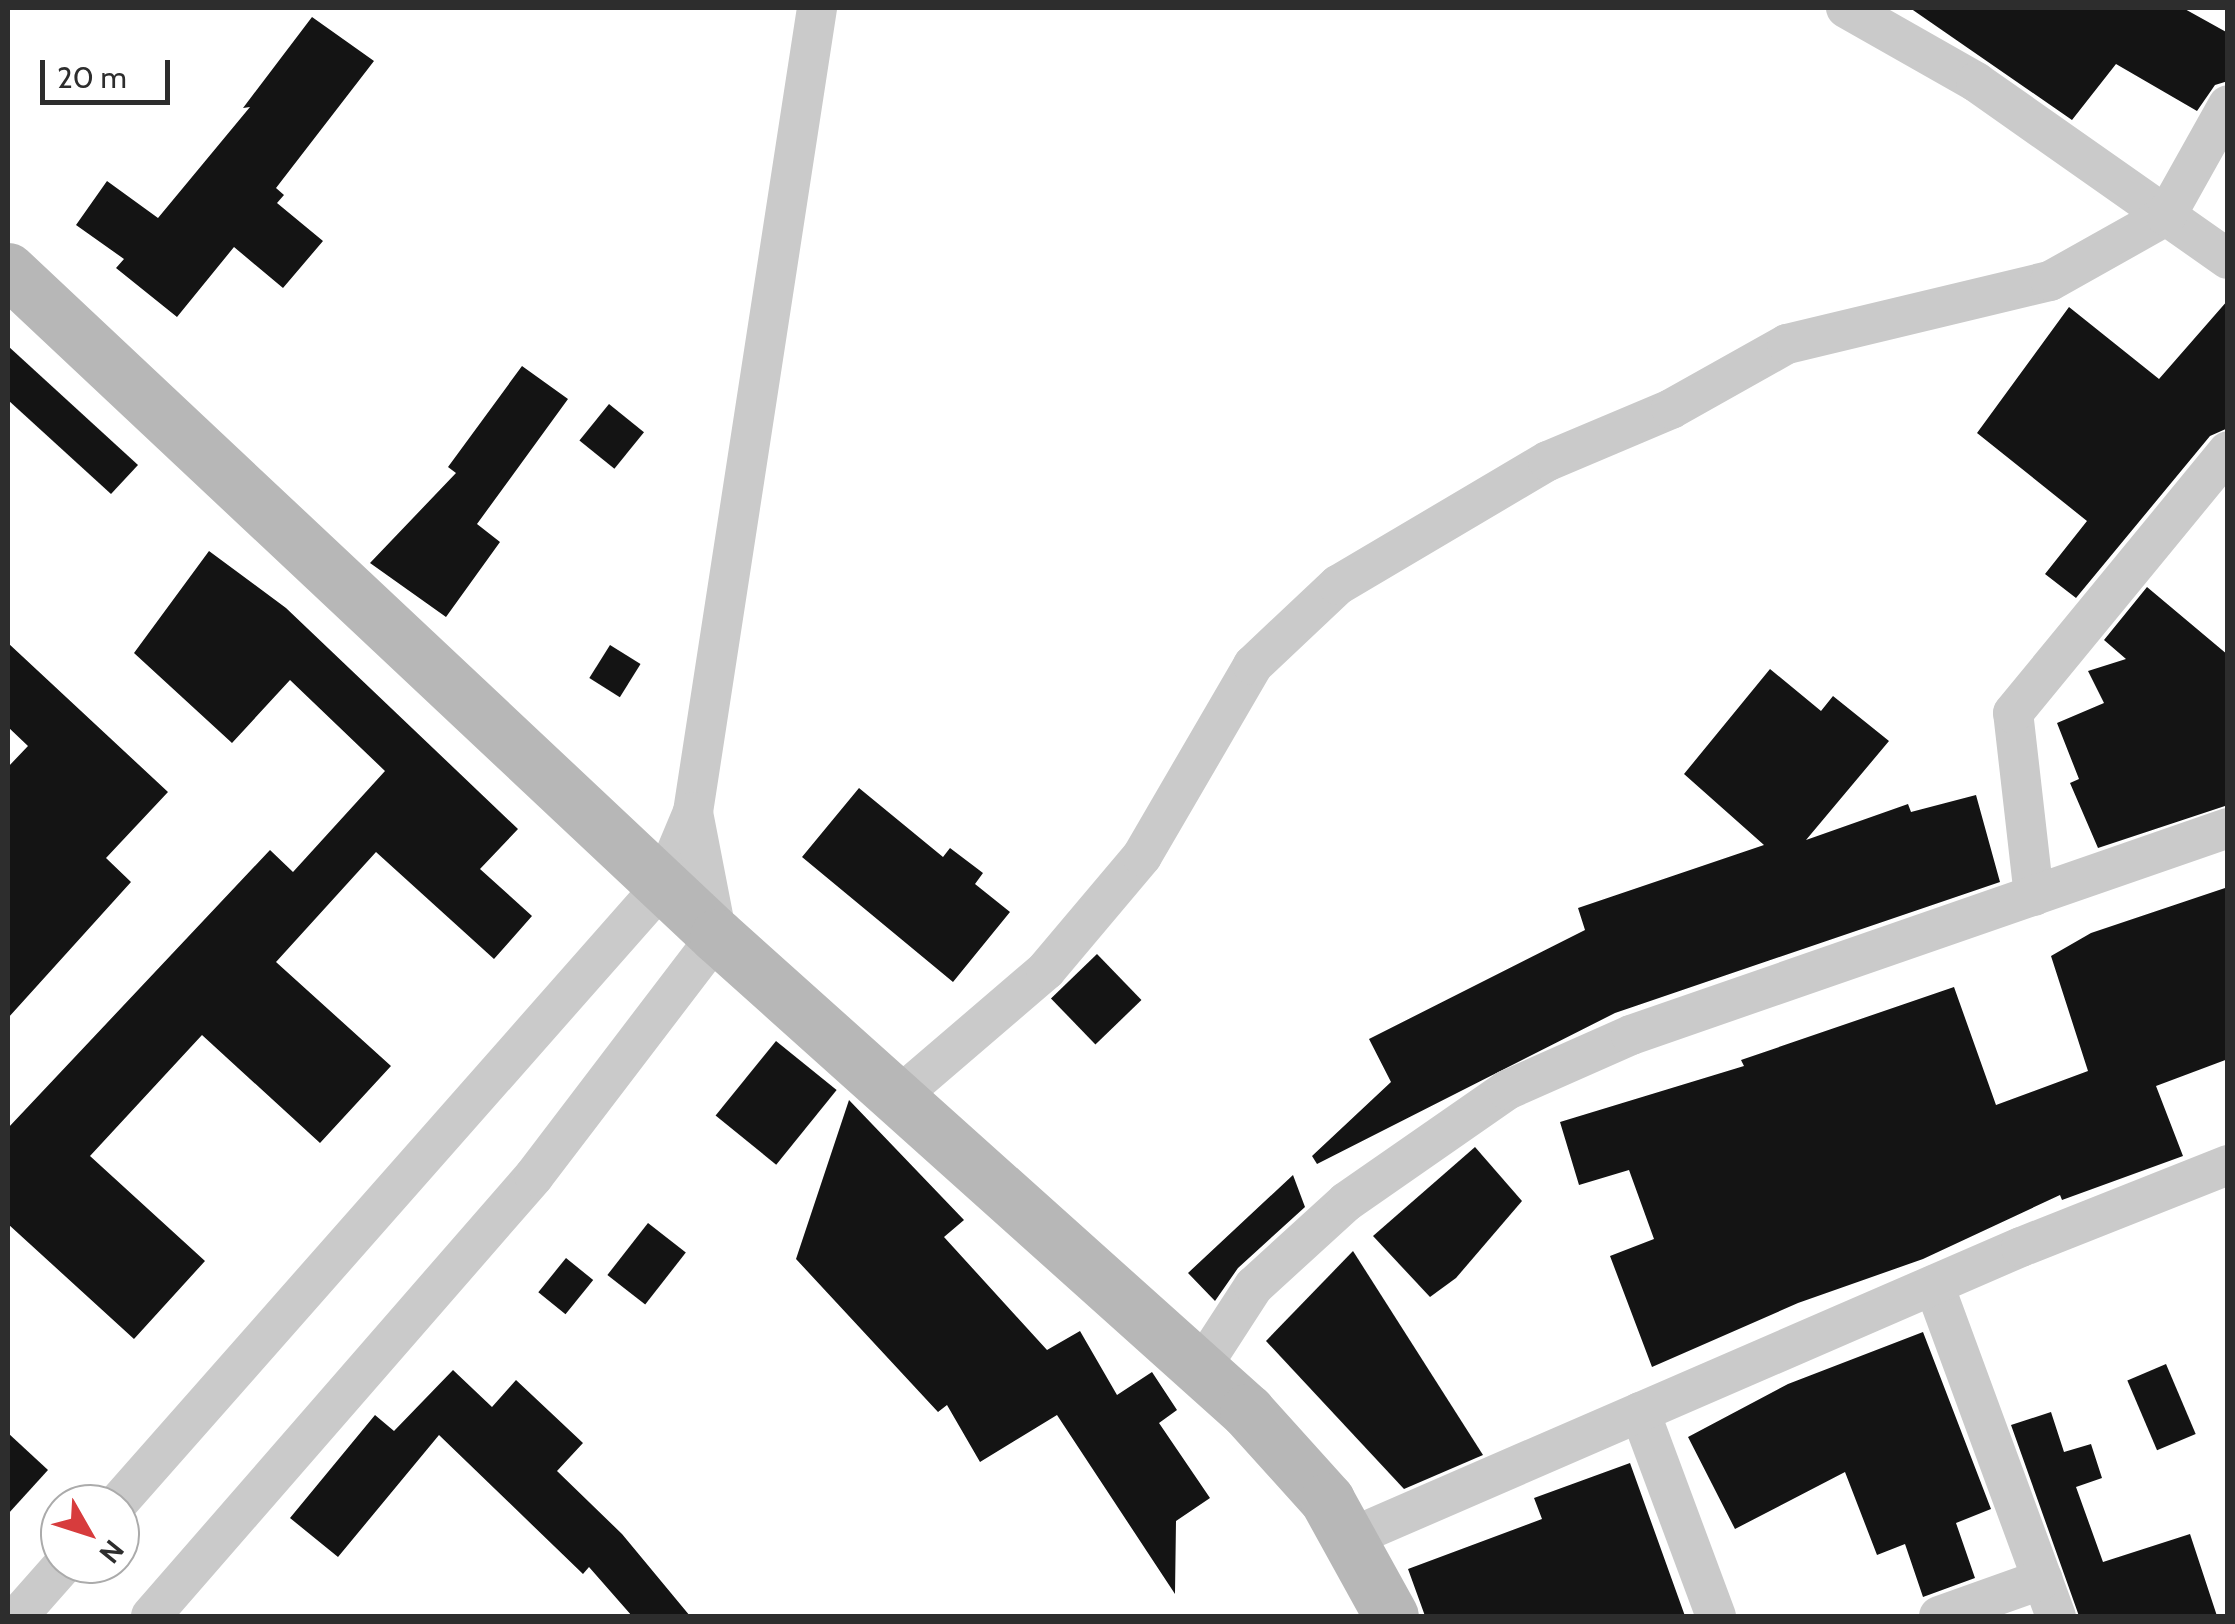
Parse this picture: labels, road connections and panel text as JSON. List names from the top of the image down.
{
  "scale_bar": "20 m",
  "north": "bottom right"
}
